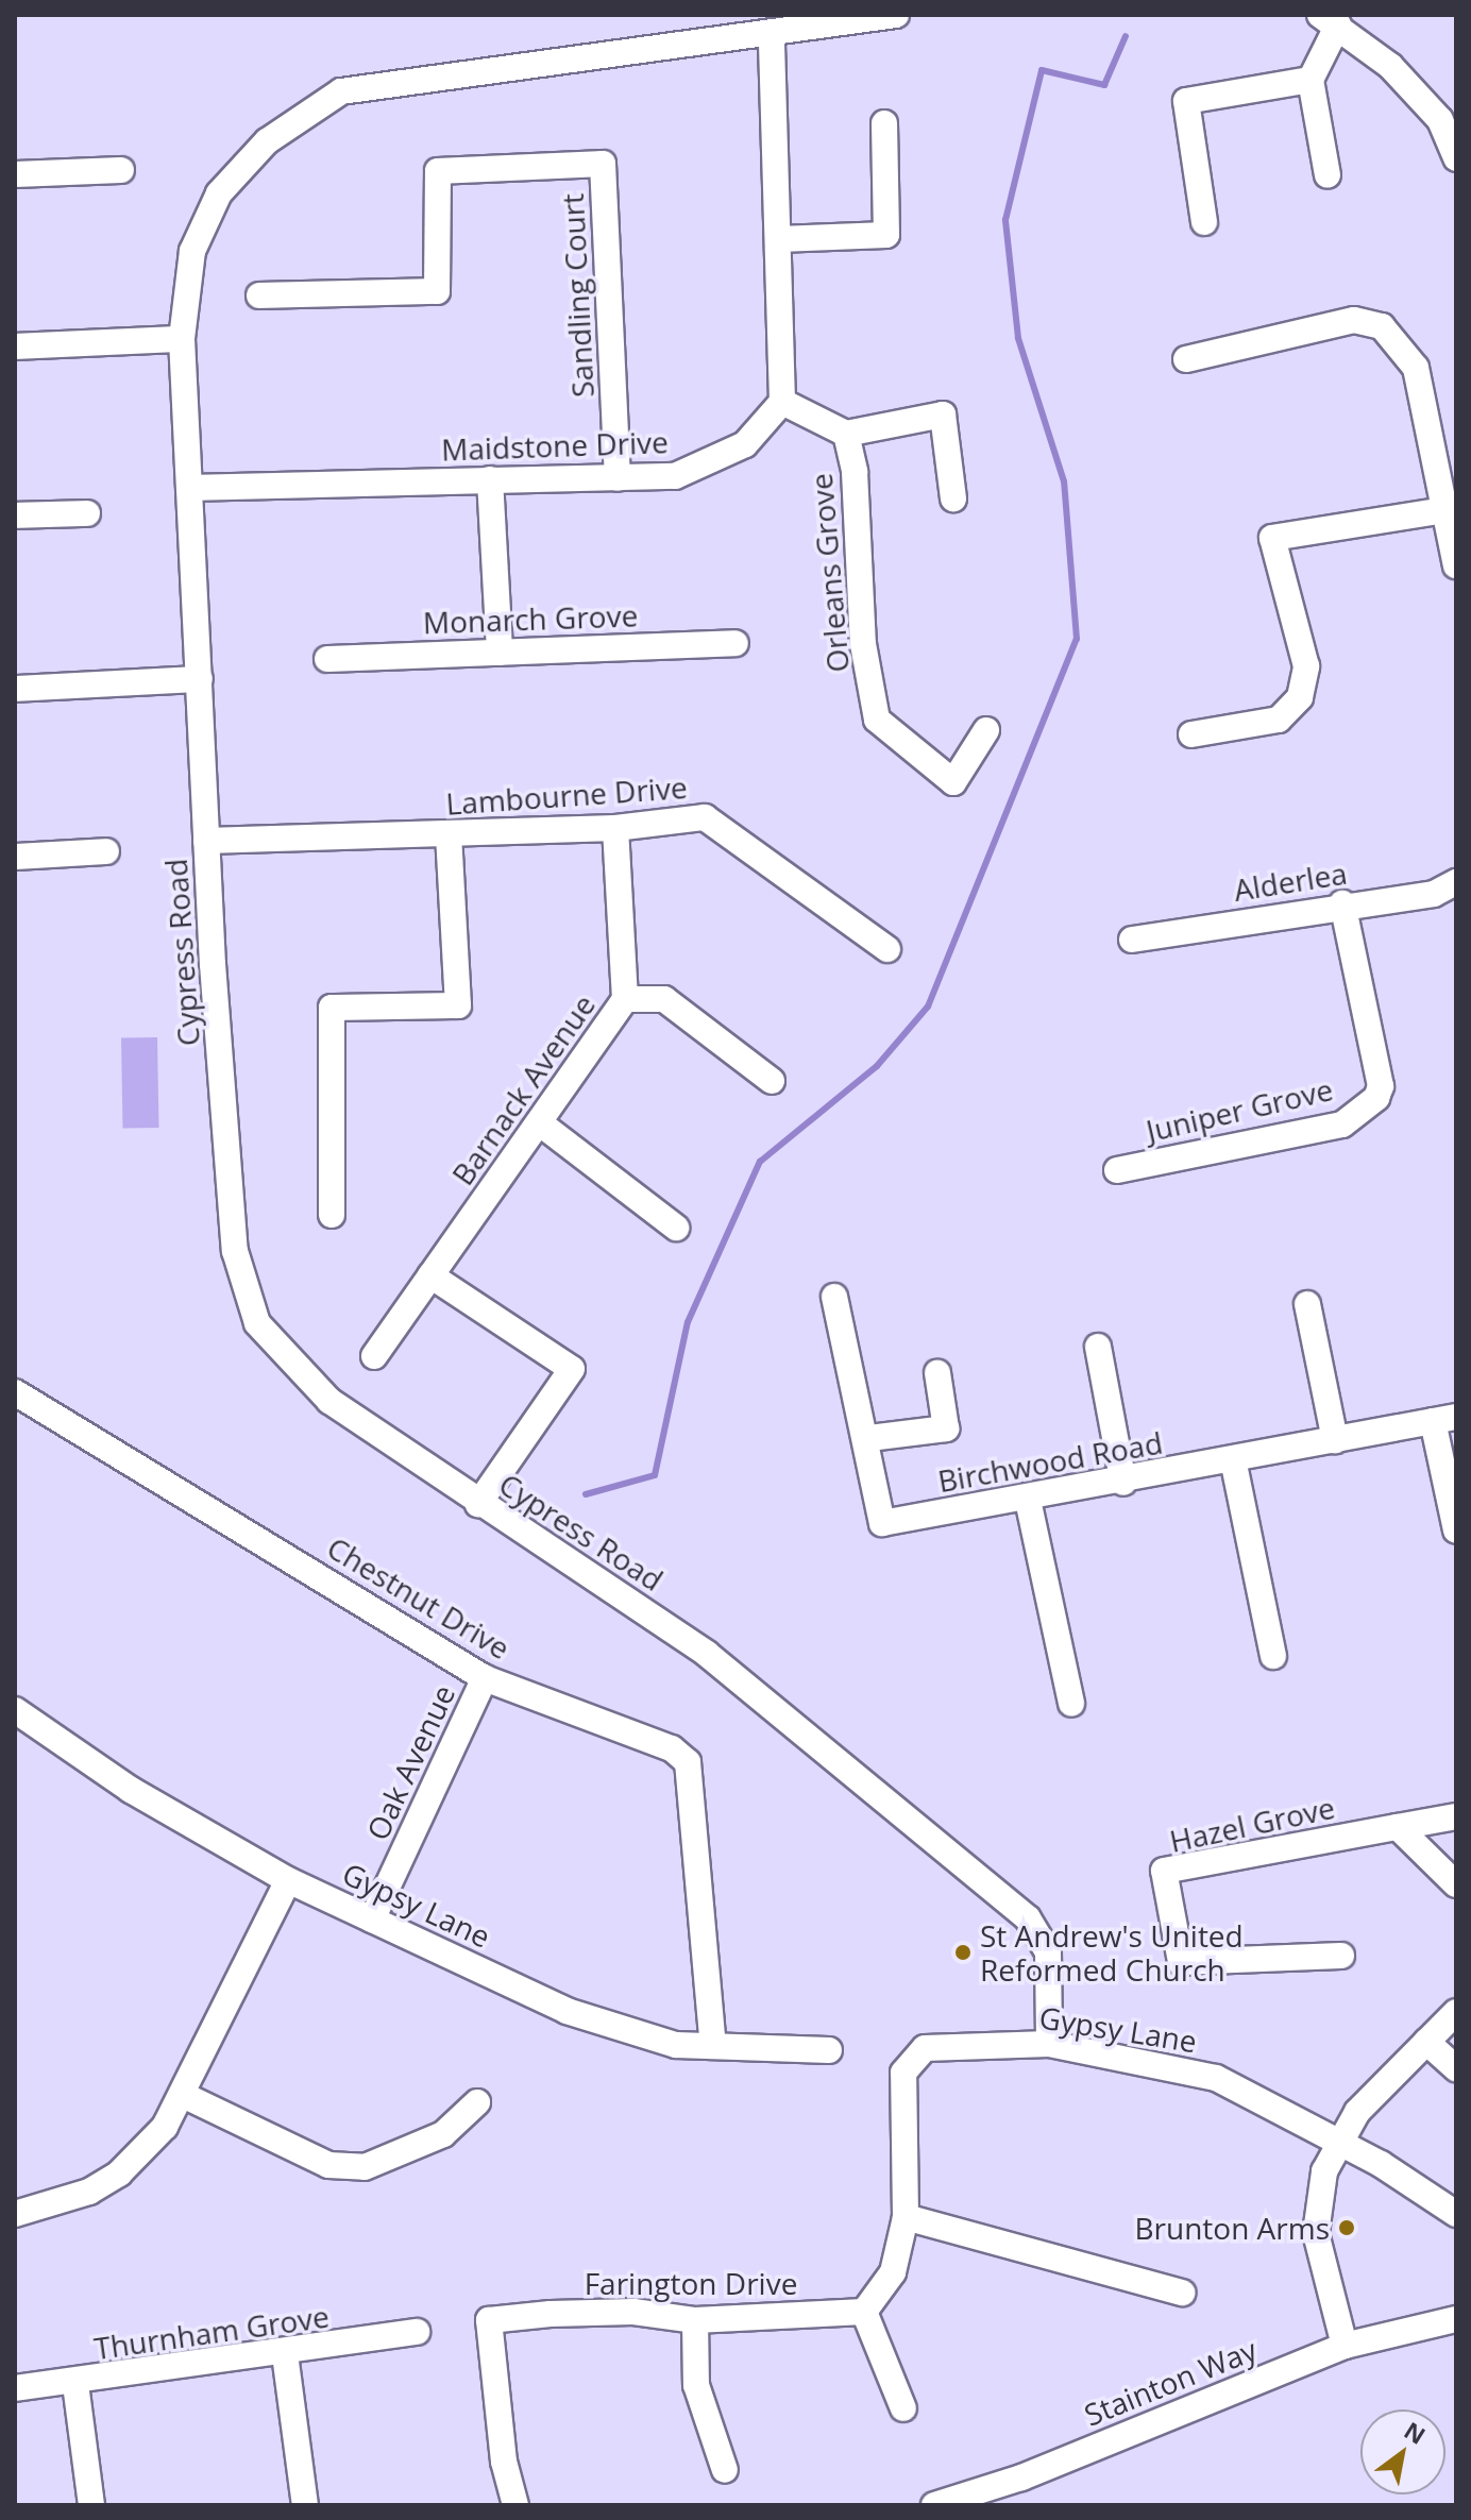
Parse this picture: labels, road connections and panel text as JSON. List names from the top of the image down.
{
  "streets": {
    "street": [
      "Sandling Court",
      "Maidstone Drive",
      "Orleans Grove",
      "Monarch Grove",
      "Lambourne Drive",
      "Alderlea",
      "Cypress Road",
      "Barnack Avenue",
      "Juniper Grove",
      "Birchwood Road",
      "Chestnut Drive",
      "Oak Avenue",
      "Hazel Grove",
      "Gypsy Lane",
      "Farington Drive",
      "Thurnham Grove",
      "Stainton Way"
    ]
  },
  "crossings": [
    ["Sandling Court", "Maidstone Drive"],
    ["Maidstone Drive", "Orleans Grove"],
    ["Maidstone Drive", "Cypress Road"],
    ["Lambourne Drive", "Cypress Road"],
    ["Lambourne Drive", "Barnack Avenue"],
    ["Alderlea", "Juniper Grove"],
    ["Cypress Road", "Gypsy Lane"],
    ["Chestnut Drive", "Oak Avenue"],
    ["Chestnut Drive", "Gypsy Lane"],
    ["Oak Avenue", "Gypsy Lane"]
  ],
  "places": ["St Andrew's United Reformed Church", "Brunton Arms"],
  "north": "top right"
}
